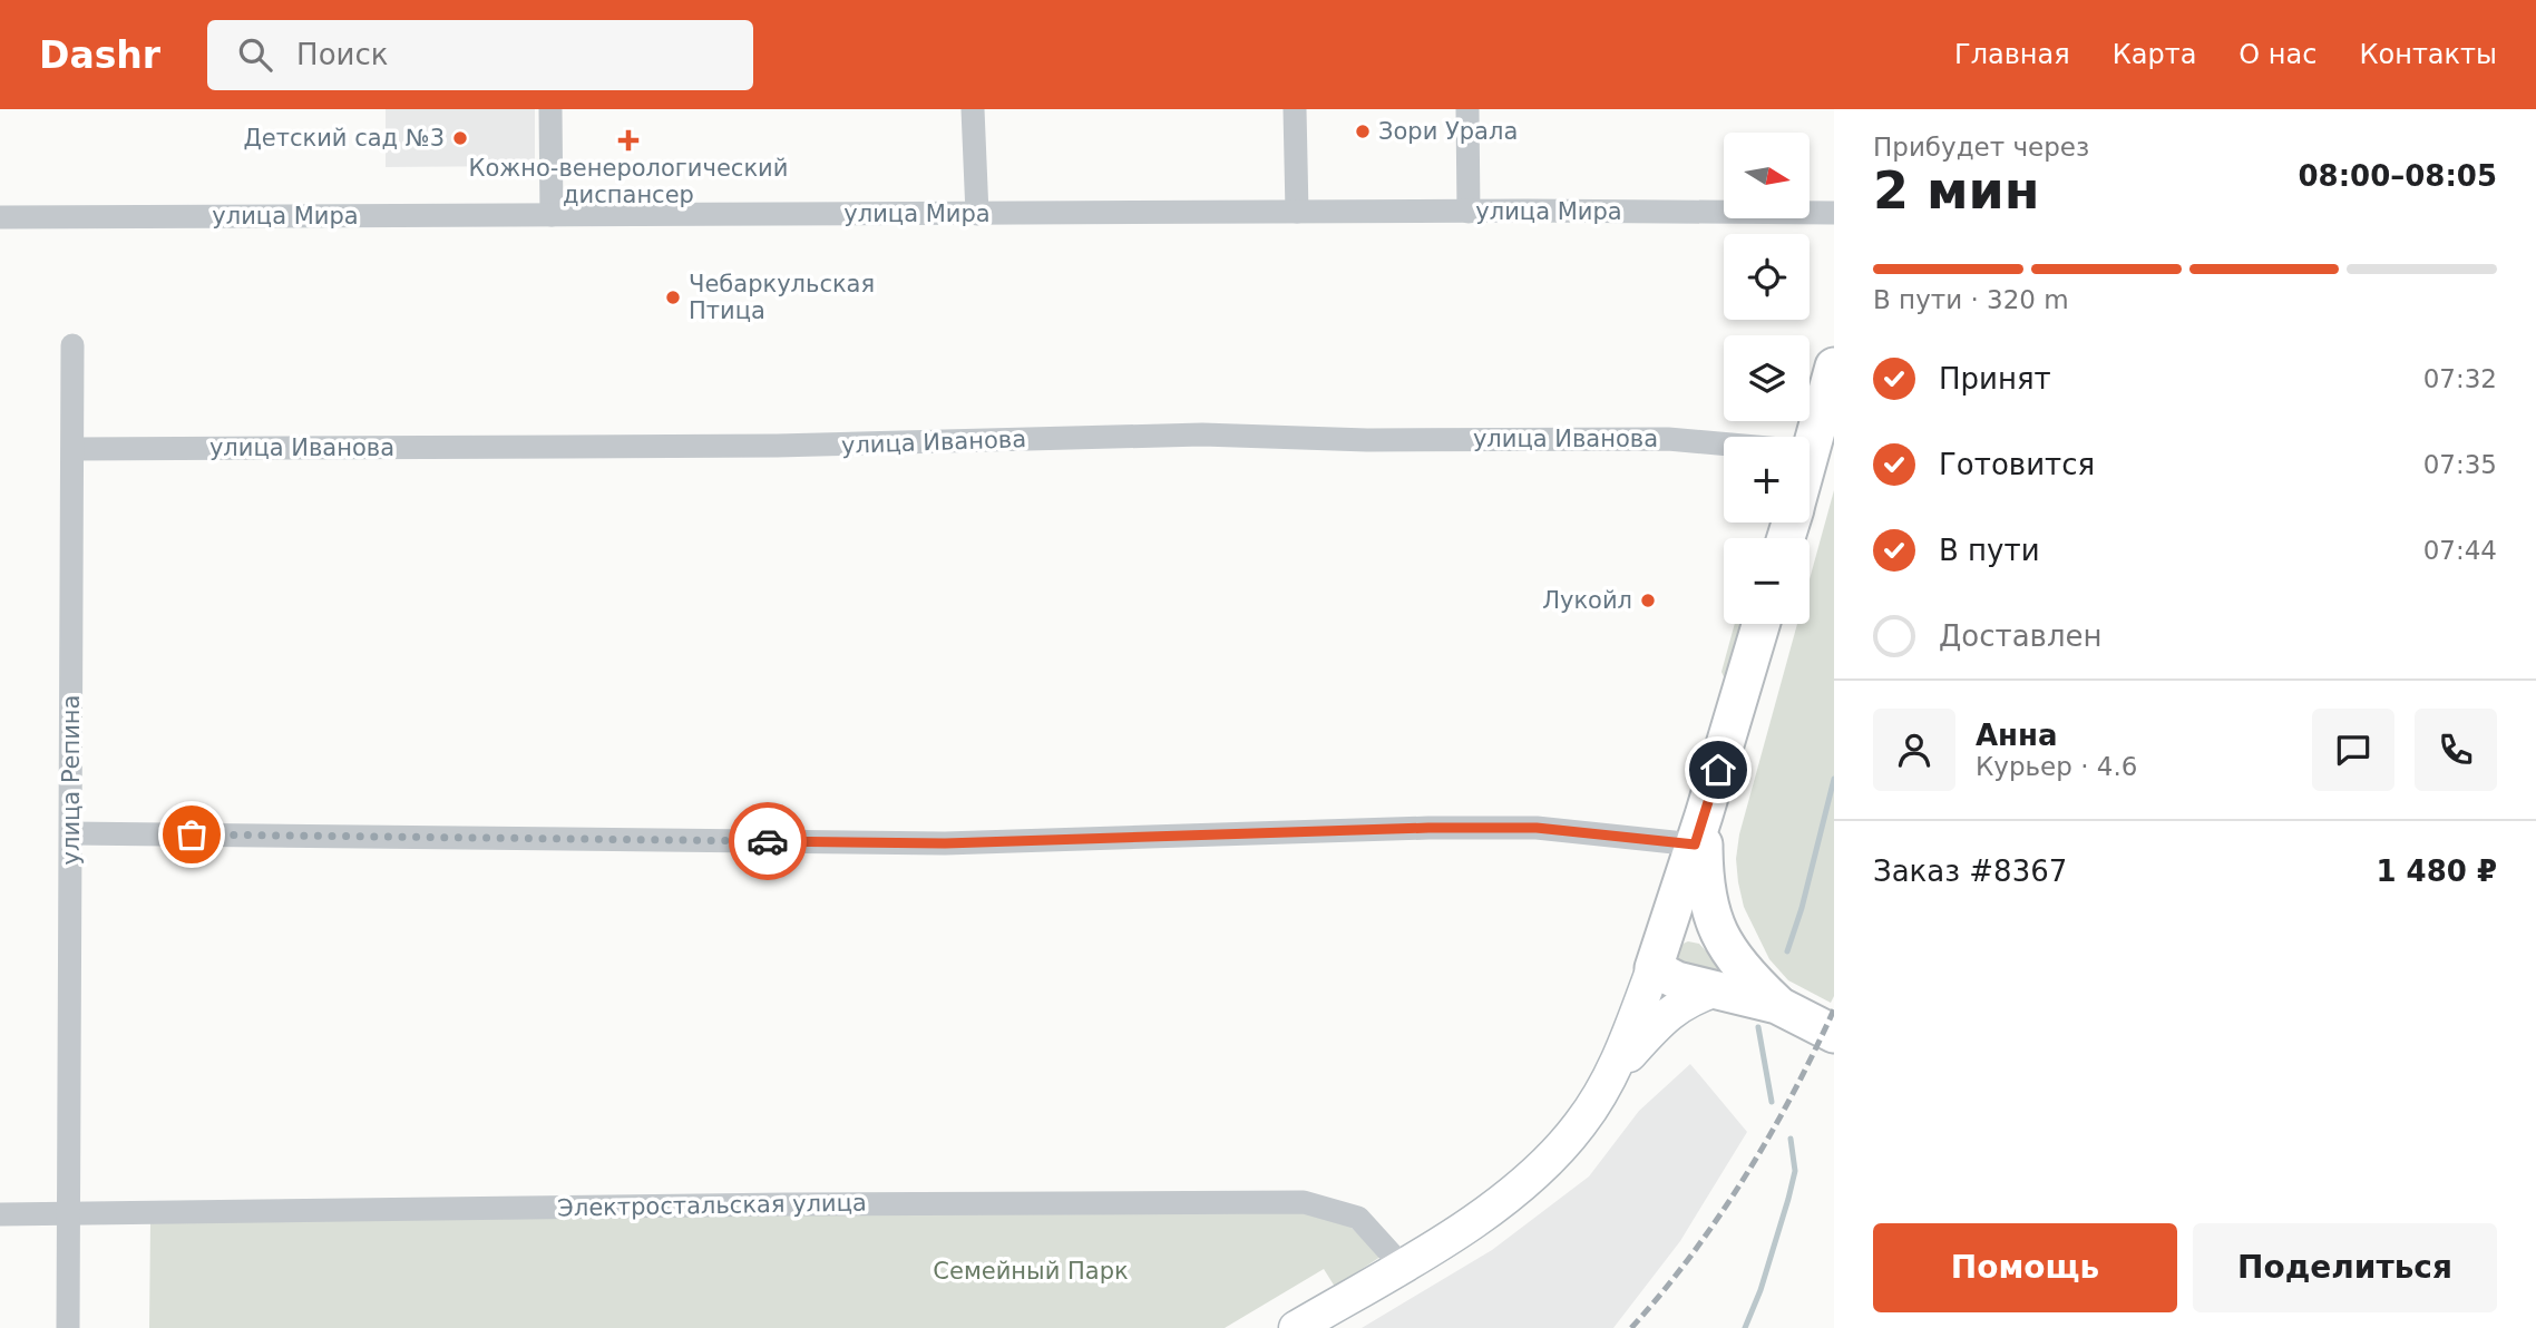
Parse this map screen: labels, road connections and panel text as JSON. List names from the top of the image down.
{
  "streets": {
    "street": [
      "улица Мира",
      "улица Иванова",
      "улица Репина",
      "Электростальская улица"
    ]
  },
  "crossings": [
    ["улица Иванова", "улица Репина"],
    ["улица Репина", "Электростальская улица"]
  ],
  "parks": ["Семейный Парк"],
  "places": {
    "other": [
      "Зори Урала",
      "Детский сад №3",
      "Чебаркульская Птица",
      "Лукойл"
    ],
    "health": ["Кожно-венерологический диспансер"]
  },
  "north": "right",
  "page": {
    "header": "Dashr",
    "search": "Поиск",
    "nav": [
      "Главная",
      "Карта",
      "О нас",
      "Контакты"
    ],
    "heading": ["2 мин", "Прибудет через", "08:00–08:05"],
    "panel": [
      "Анна",
      "Курьер · 4.6",
      "Заказ #8367",
      "1 480 ₽"
    ],
    "map_buttons": ["+", "−"],
    "bar": "В пути · 320 m",
    "list": [
      ["Принят", "07:32"],
      ["Готовится", "07:35"],
      ["В пути", "07:44"],
      "Доставлен"
    ],
    "buttons": ["Помощь", "Поделиться"]
  }
}
